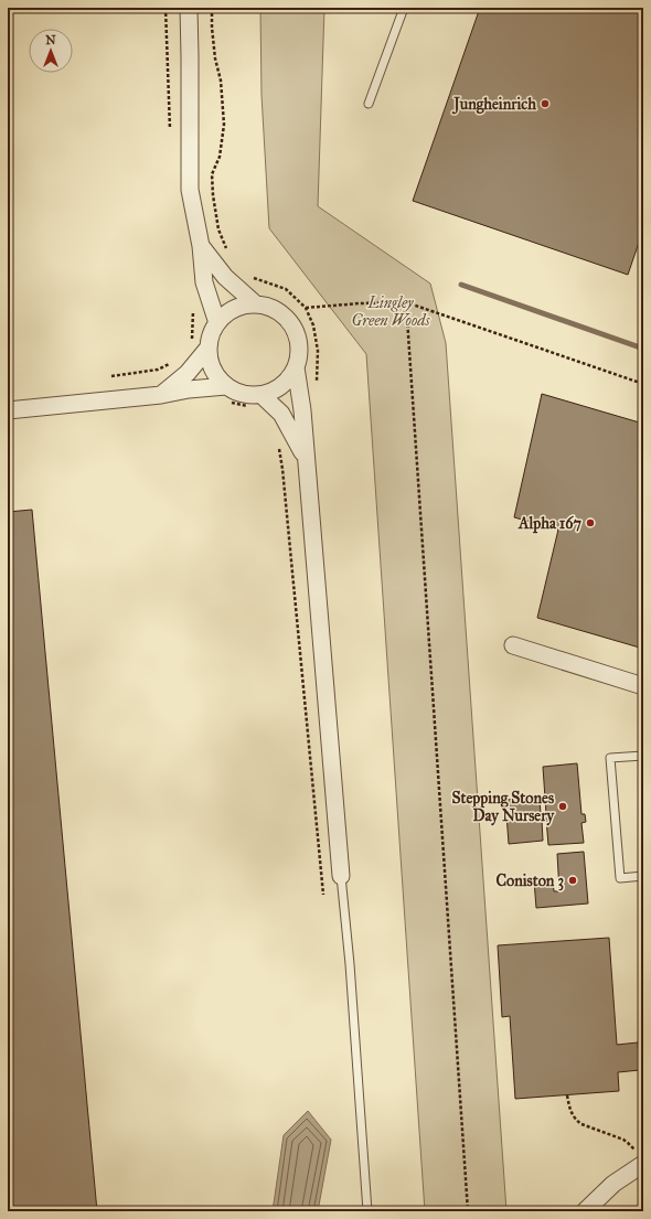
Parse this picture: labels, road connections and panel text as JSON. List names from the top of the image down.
{
  "parks": ["Lingley Green Woods"],
  "places": [
    "Jungheinrich",
    "Alpha 167",
    "Stepping Stones Day Nursery",
    "Coniston 3"
  ],
  "north": "top"
}
